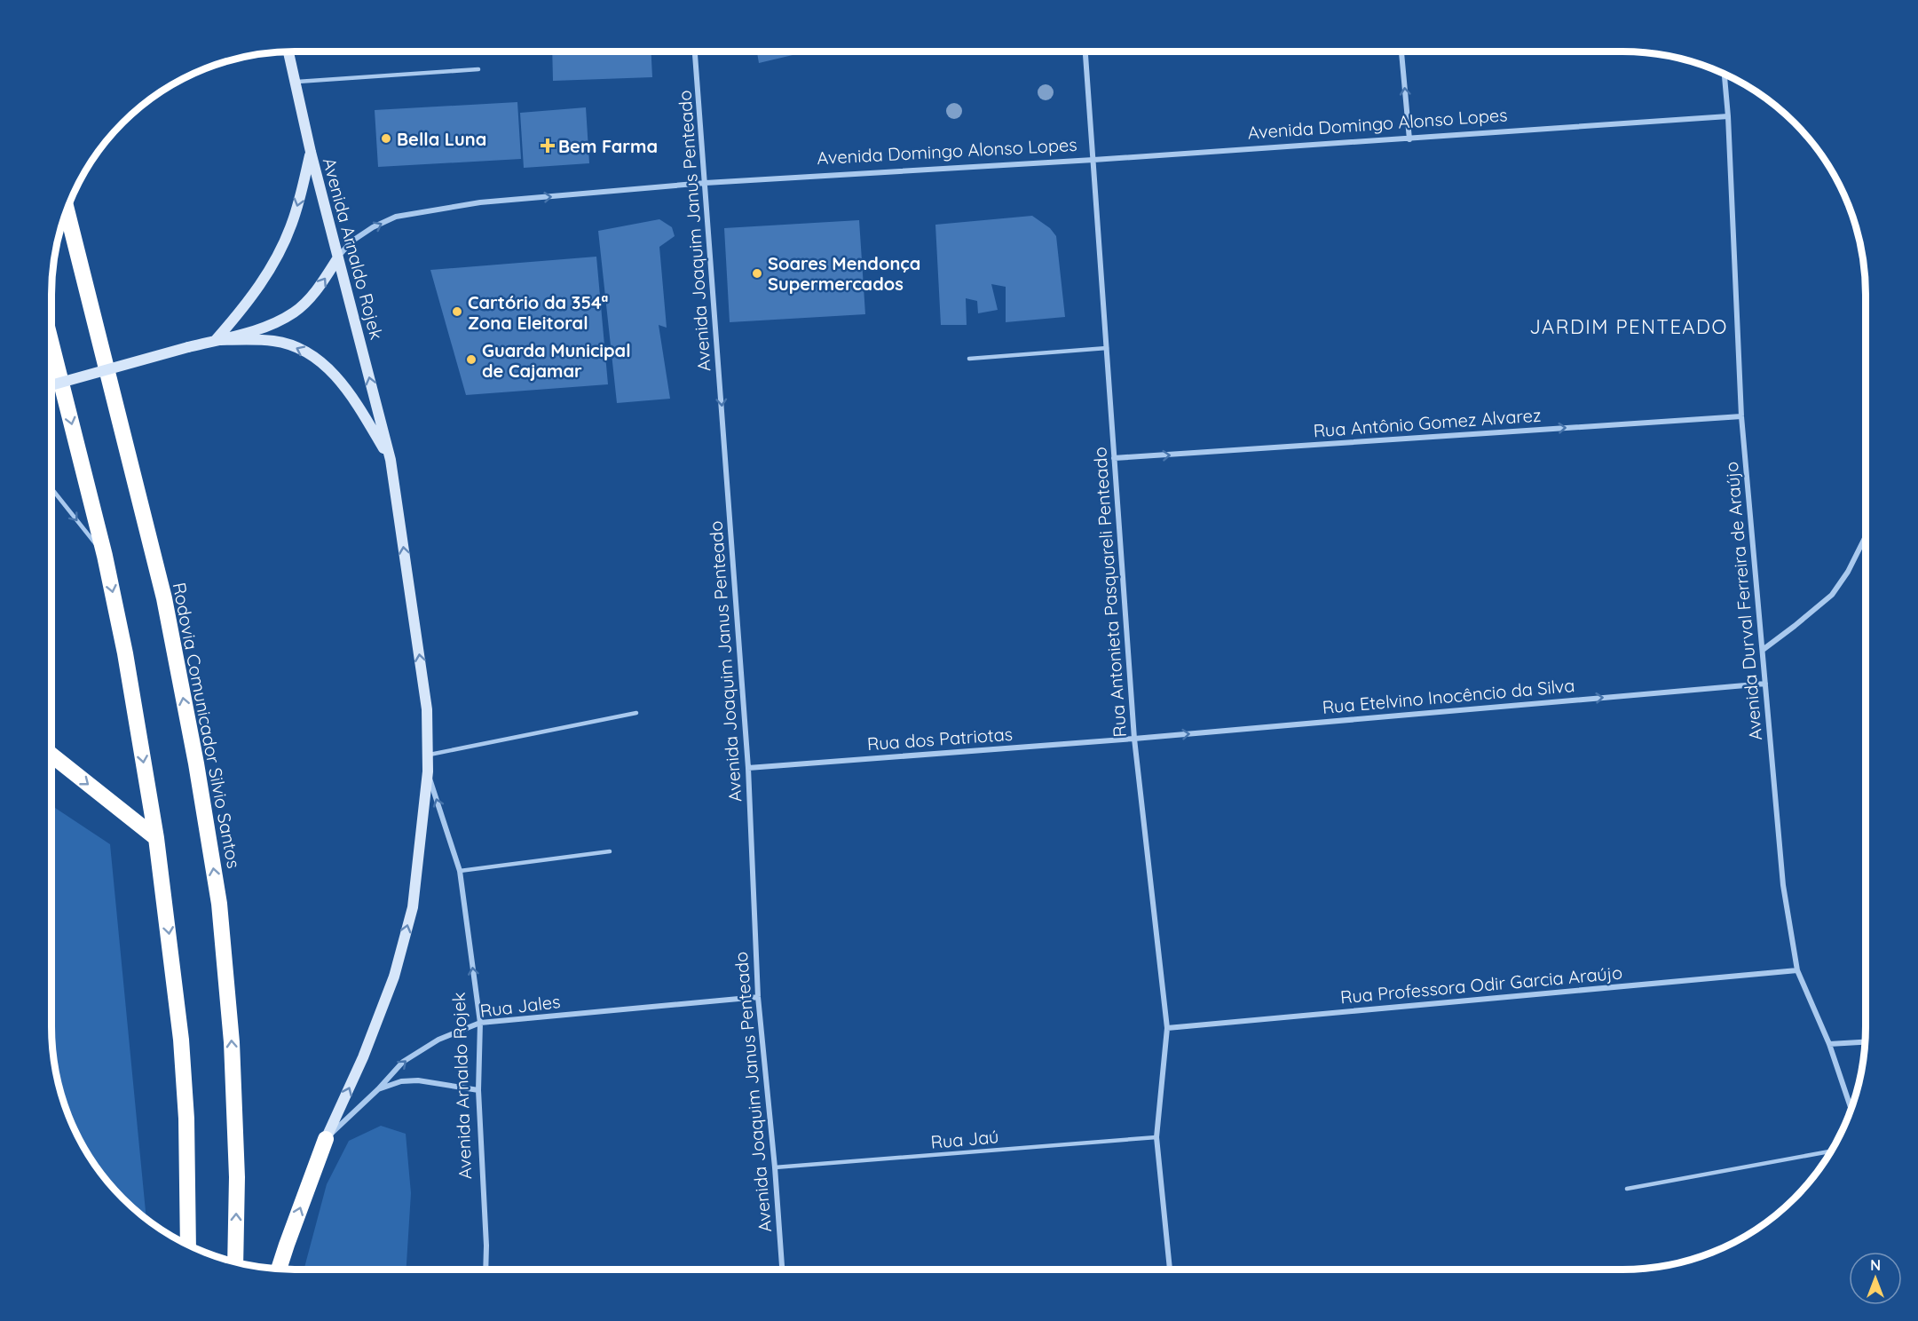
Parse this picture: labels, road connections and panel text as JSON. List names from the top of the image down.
{
  "streets": {
    "highway": ["Rodovia Comunicador Silvio Santos"],
    "street": [
      "Avenida Domingo Alonso Lopes",
      "Avenida Joaquim Janus Penteado",
      "Avenida Arnaldo Rojek",
      "Rua Antônio Gomez Alvarez",
      "Rua Antonieta Pasquareli Penteado",
      "Avenida Durval Ferreira de Araújo",
      "Rua Etelvino Inocêncio da Silva",
      "Rua dos Patriotas",
      "Rua Professora Odir Garcia Araújo",
      "Rua Jales"
    ],
    "lane": ["Rua Jaú"]
  },
  "crossings": [
    ["Avenida Domingo Alonso Lopes", "Avenida Joaquim Janus Penteado"],
    ["Avenida Domingo Alonso Lopes", "Avenida Arnaldo Rojek"],
    ["Avenida Domingo Alonso Lopes", "Rua Antonieta Pasquareli Penteado"],
    ["Avenida Domingo Alonso Lopes", "Avenida Durval Ferreira de Araújo"],
    ["Avenida Joaquim Janus Penteado", "Rua dos Patriotas"],
    ["Avenida Joaquim Janus Penteado", "Rua Jales"],
    ["Avenida Joaquim Janus Penteado", "Rua Jaú"],
    ["Avenida Arnaldo Rojek", "Rua Jales"],
    ["Rua Antônio Gomez Alvarez", "Rua Antonieta Pasquareli Penteado"],
    ["Rua Antônio Gomez Alvarez", "Avenida Durval Ferreira de Araújo"],
    ["Rua Antonieta Pasquareli Penteado", "Rua Etelvino Inocêncio da Silva"],
    ["Rua Antonieta Pasquareli Penteado", "Rua dos Patriotas"],
    ["Rua Antonieta Pasquareli Penteado", "Rua Professora Odir Garcia Araújo"],
    ["Rua Antonieta Pasquareli Penteado", "Rua Jaú"],
    ["Avenida Durval Ferreira de Araújo", "Rua Etelvino Inocêncio da Silva"],
    ["Avenida Durval Ferreira de Araújo", "Rua Professora Odir Garcia Araújo"],
    ["Rua Etelvino Inocêncio da Silva", "Rua dos Patriotas"]
  ],
  "one_way": [
    "Avenida Joaquim Janus Penteado",
    "Avenida Arnaldo Rojek",
    "Rua Antônio Gomez Alvarez",
    "Rua Etelvino Inocêncio da Silva"
  ],
  "districts": ["JARDIM PENTEADO"],
  "places": {
    "other": [
      "Bella Luna",
      "Soares Mendonça Supermercados",
      "Cartório da 354ª Zona Eleitoral",
      "Guarda Municipal de Cajamar"
    ],
    "health": ["Bem Farma"]
  },
  "north": "top"
}
